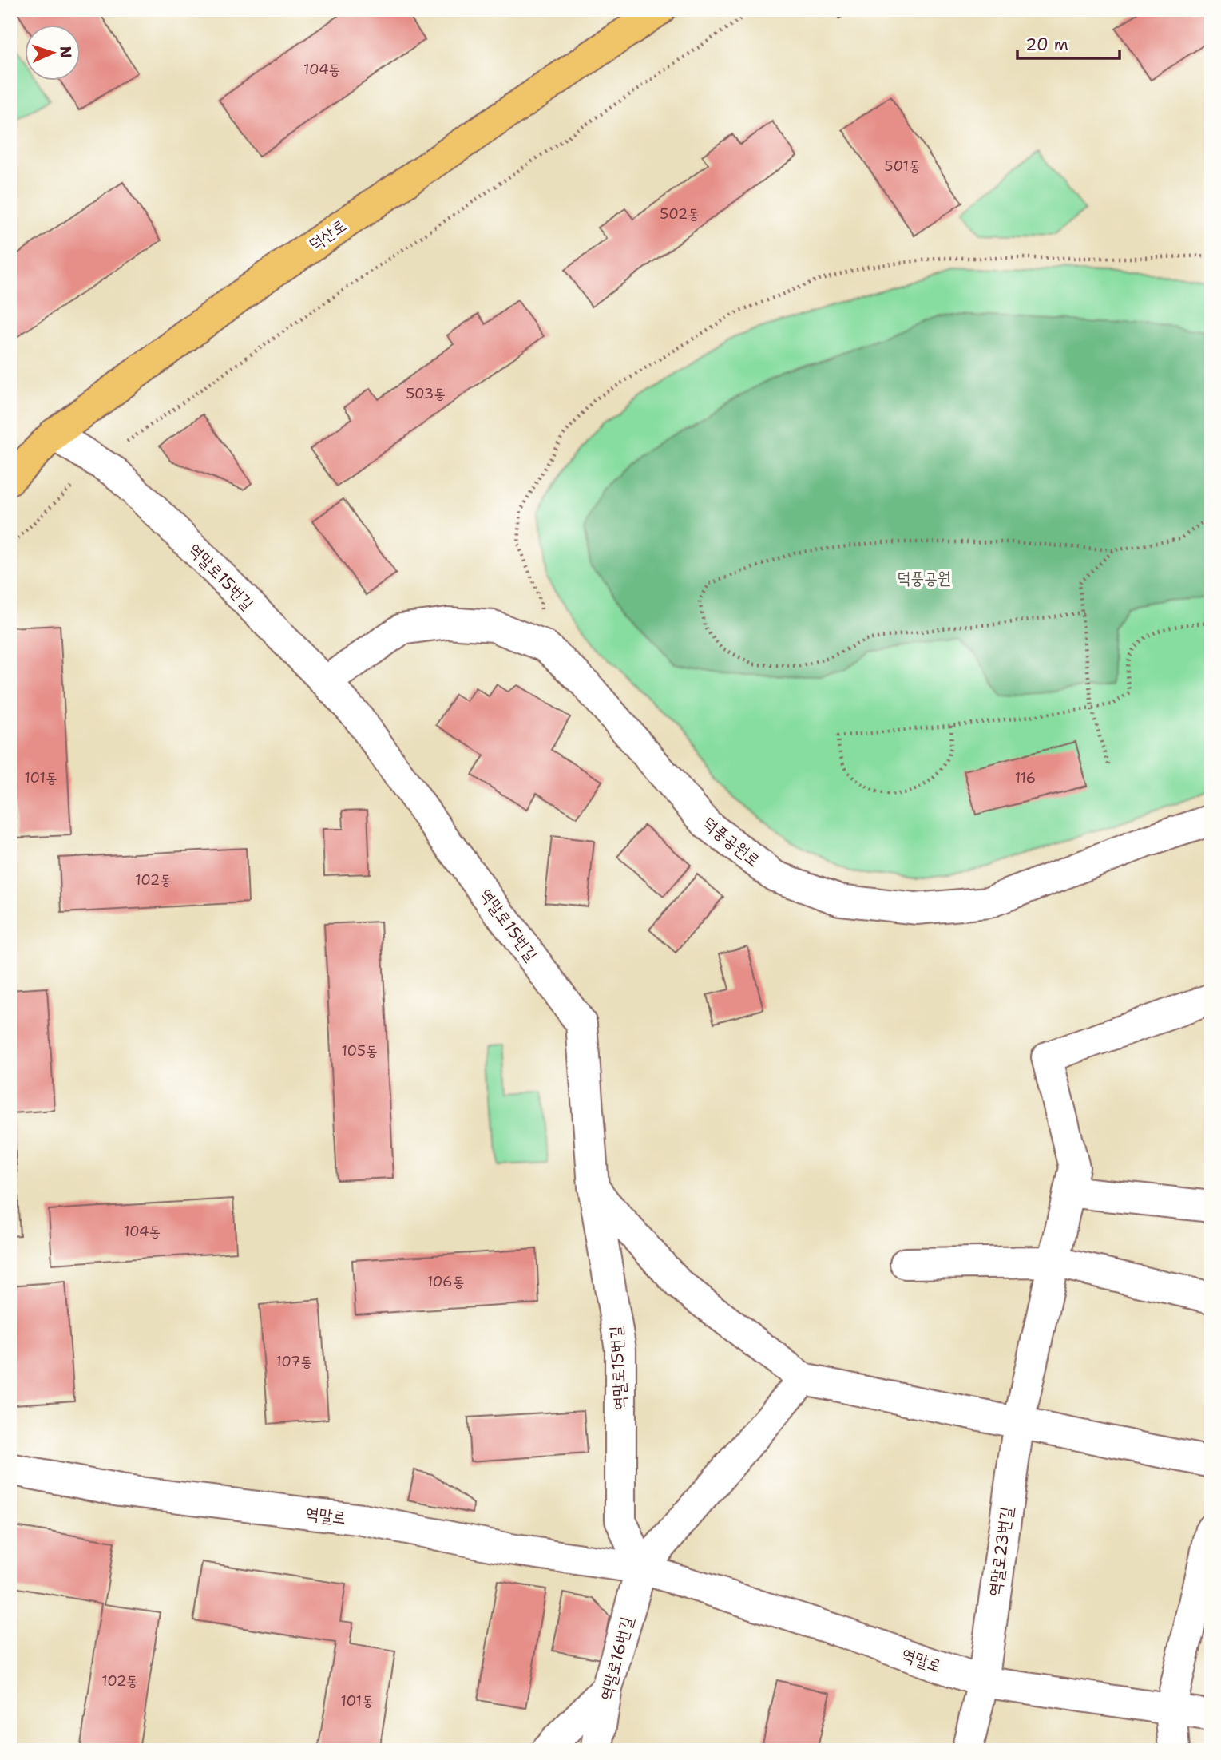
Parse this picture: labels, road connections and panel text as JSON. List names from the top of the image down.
{
  "streets": {
    "main road": ["덕산로"],
    "street": [
      "역말로15번길",
      "덕풍공원로",
      "역말로",
      "역말로23번길",
      "역말로16번길"
    ]
  },
  "crossings": [
    ["덕산로", "역말로15번길"],
    ["역말로15번길", "덕풍공원로"],
    ["역말로15번길", "역말로"],
    ["역말로15번길", "역말로16번길"],
    ["역말로", "역말로23번길"],
    ["역말로", "역말로16번길"]
  ],
  "parks": ["덕풍공원"],
  "house_numbers": [
    "104동",
    "501동",
    "502동",
    "503동",
    "101동",
    "116",
    "102동",
    "105동",
    "104동",
    "106동",
    "107동",
    "102동",
    "101동"
  ],
  "scale_bar": "20 m",
  "north": "right"
}
